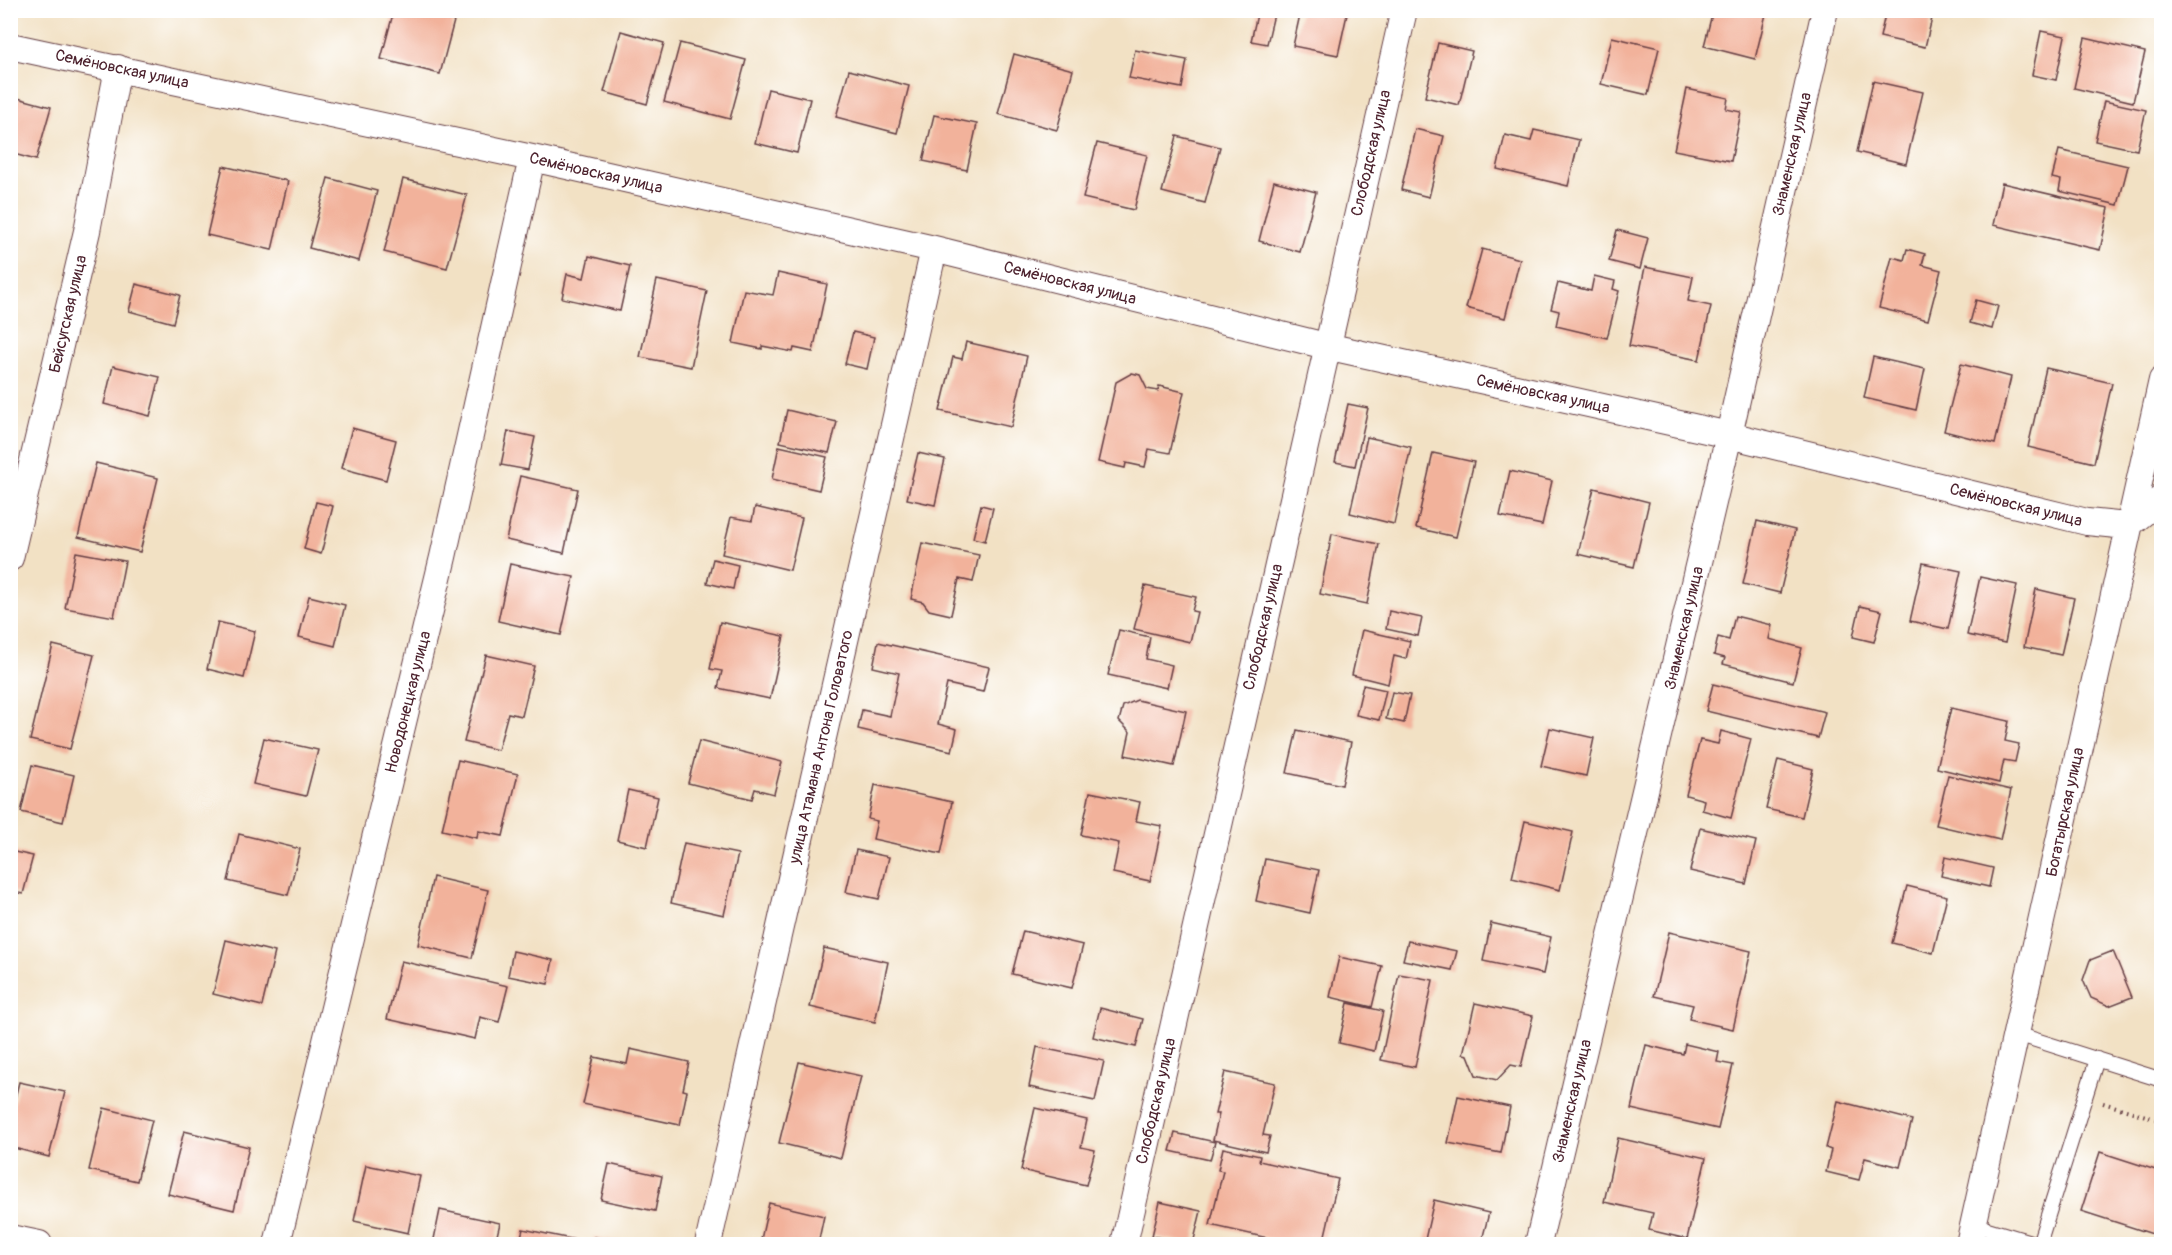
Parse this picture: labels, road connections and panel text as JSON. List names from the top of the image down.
{
  "streets": {
    "street": [
      "Семёновская улица",
      "Слободская улица",
      "Знаменская улица",
      "Бейсугская улица",
      "Новодонецкая улица",
      "улица Атамана Антона Головатого",
      "Богатырская улица"
    ]
  },
  "crossings": [
    ["Семёновская улица", "Слободская улица"],
    ["Семёновская улица", "Знаменская улица"],
    ["Семёновская улица", "Бейсугская улица"],
    ["Семёновская улица", "Новодонецкая улица"],
    ["Семёновская улица", "улица Атамана Антона Головатого"],
    ["Семёновская улица", "Богатырская улица"]
  ]
}
